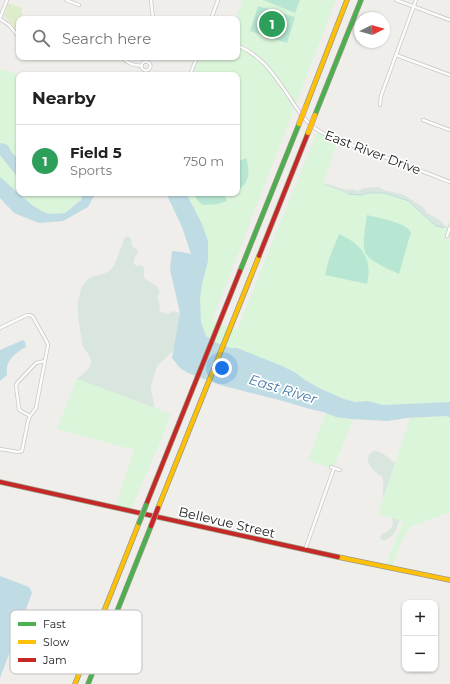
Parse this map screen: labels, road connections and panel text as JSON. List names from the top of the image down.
{
  "streets": {
    "main road": ["Bellevue Street"],
    "street": ["East River Drive"]
  },
  "water": ["East River"],
  "legend": ["Fast", "Slow", "Jam"],
  "north": "right",
  "page": {
    "pins": "1",
    "search": "Search here",
    "heading": "Nearby",
    "list": [
      {
        "mark": "1",
        "name": "Field 5",
        "note": "Sports",
        "value": "750 m"
      }
    ],
    "map_buttons": ["+", "−"]
  }
}
